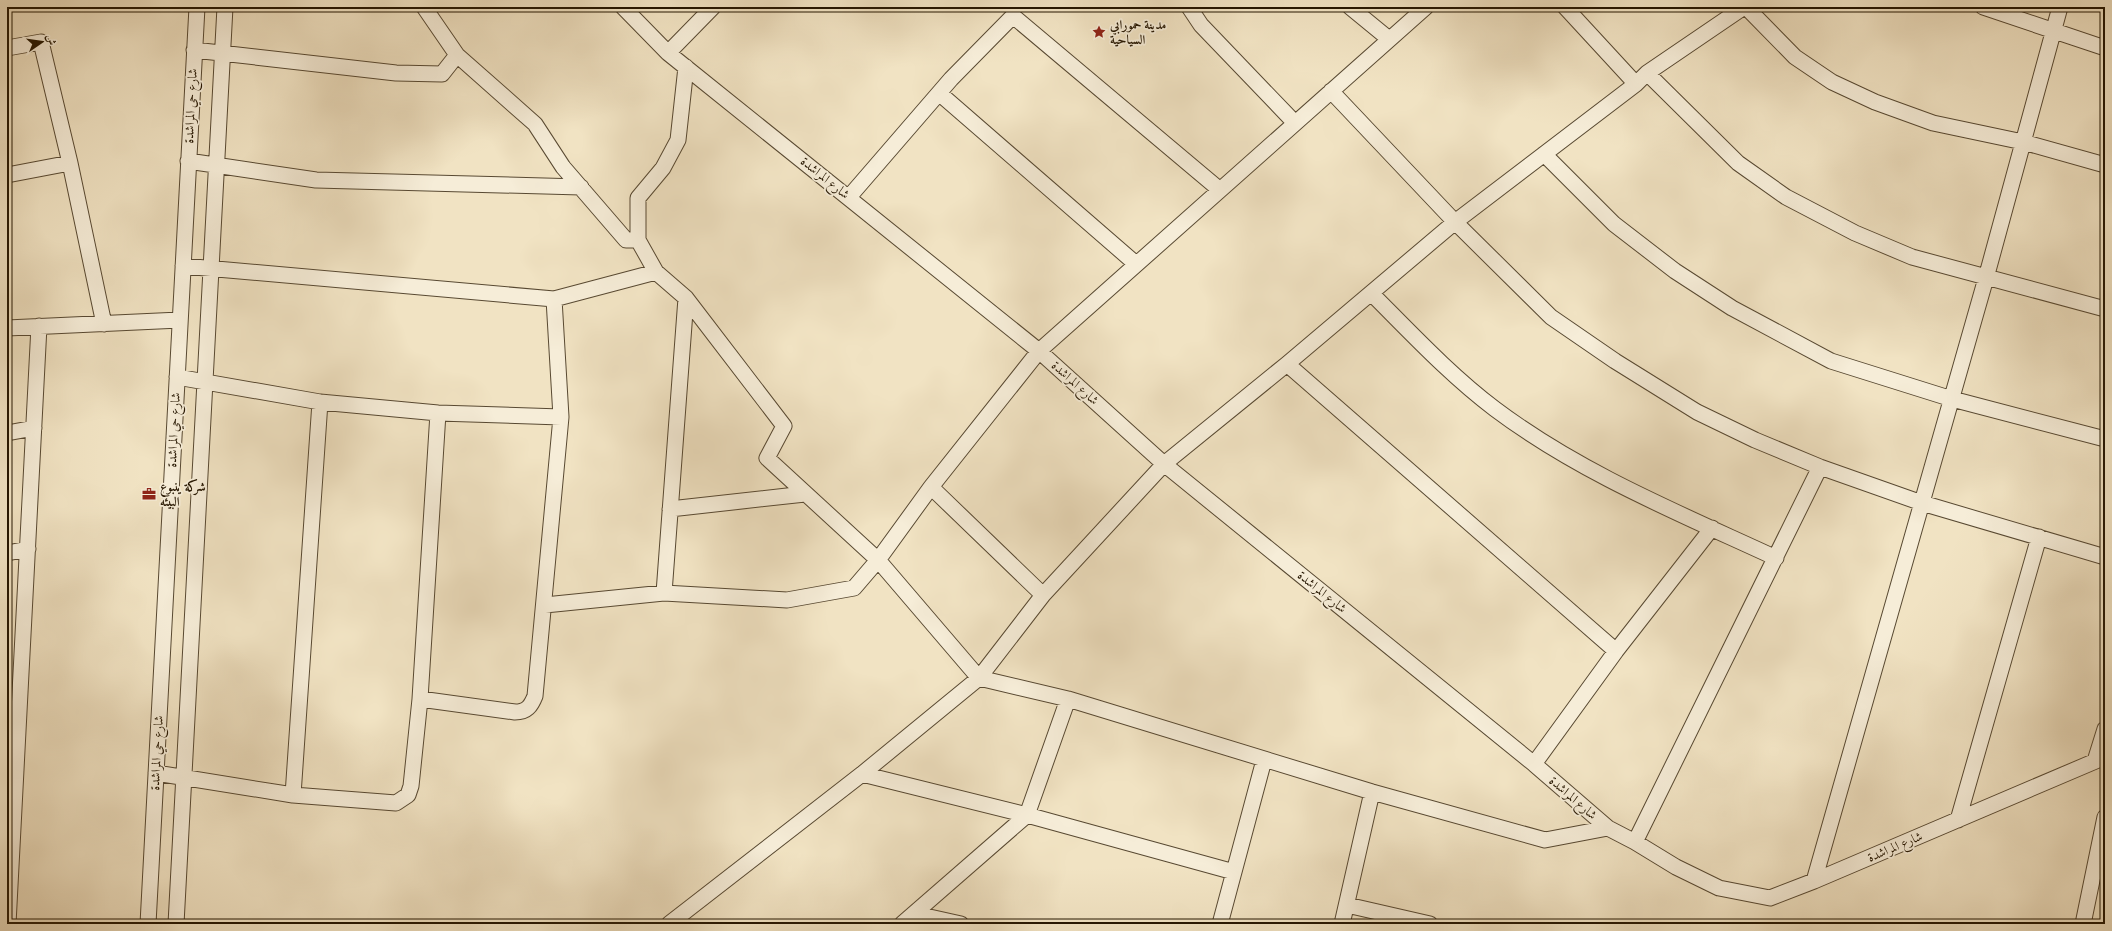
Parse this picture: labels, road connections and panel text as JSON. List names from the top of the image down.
{
  "streets": {
    "street": ["شارع حي المراشدة", "شارع المراشدة"]
  },
  "places": {
    "place": ["مدينة حمورابي السياحية"],
    "office": ["شركة ينبوع البيئه"]
  },
  "north": "right"
}
